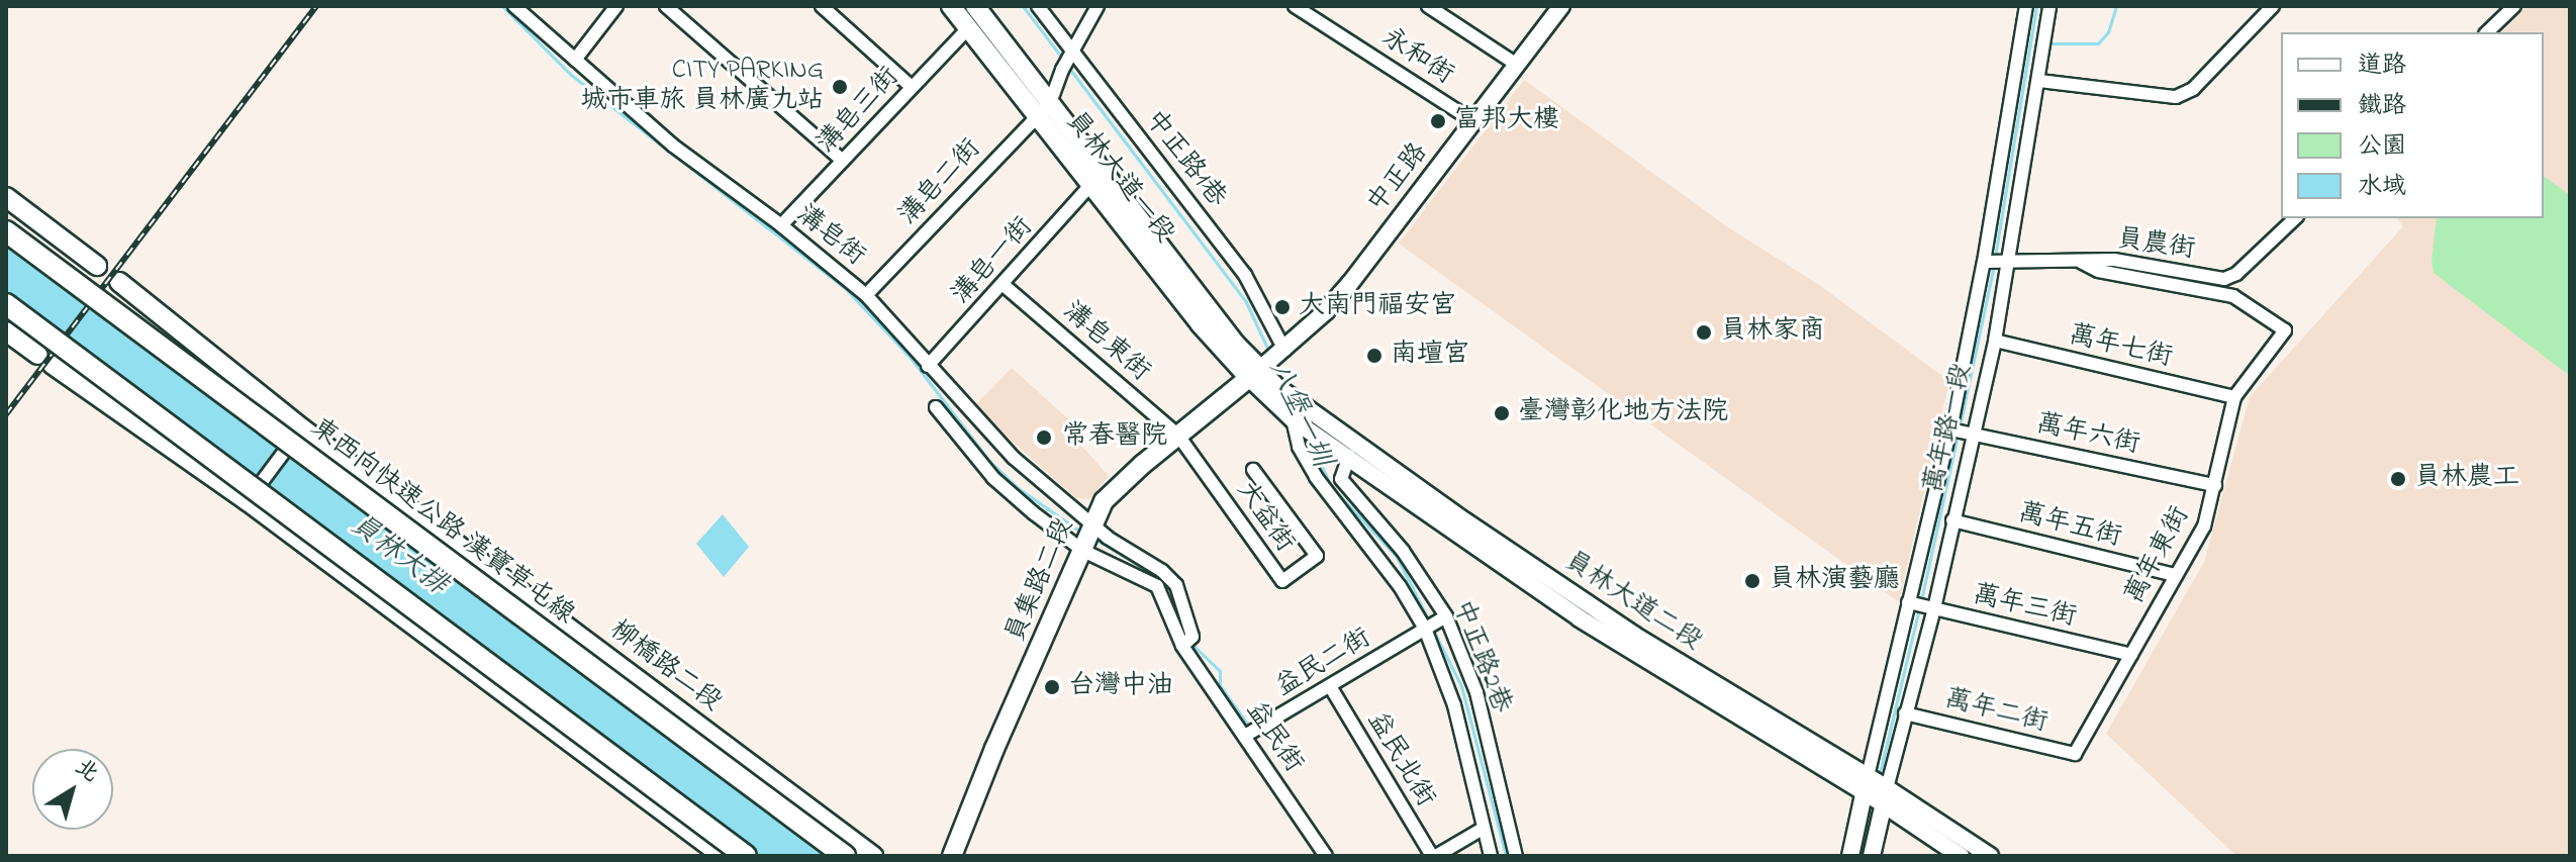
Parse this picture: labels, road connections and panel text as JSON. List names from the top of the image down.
{
  "streets": {
    "highway": ["東西向快速公路 漢寶草屯線"],
    "main road": ["員林大道一段", "員集路二段", "柳橋路二段"],
    "street": [
      "永和街",
      "溝皂三街",
      "中正路1巷",
      "中正路",
      "溝皂二街",
      "溝皂街",
      "員農街",
      "溝皂一街",
      "溝皂東街",
      "萬年七街",
      "萬年路一段",
      "萬年六街",
      "大益街",
      "萬年五街",
      "萬年東街",
      "員林大道二段",
      "萬年三街",
      "中正路2巷",
      "益民二街",
      "萬年二街",
      "益民街",
      "益民北街"
    ]
  },
  "crossings": [
    ["永和街", "中正路"],
    ["溝皂三街", "員林大道一段"],
    ["溝皂三街", "溝皂街"],
    ["中正路1巷", "中正路"],
    ["員林大道一段", "中正路"],
    ["員林大道一段", "溝皂二街"],
    ["員林大道一段", "溝皂一街"],
    ["員林大道一段", "員集路二段"],
    ["員林大道一段", "員林大道二段"],
    ["中正路", "員集路二段"],
    ["中正路", "員林大道二段"],
    ["溝皂二街", "溝皂街"],
    ["溝皂街", "溝皂一街"],
    ["溝皂街", "員集路二段"],
    ["溝皂街", "益民街"],
    ["員農街", "萬年路一段"],
    ["員農街", "萬年東街"],
    ["溝皂一街", "溝皂東街"],
    ["溝皂東街", "大益街"],
    ["溝皂東街", "員集路二段"],
    ["萬年七街", "萬年路一段"],
    ["萬年七街", "萬年東街"],
    ["萬年路一段", "萬年六街"],
    ["萬年路一段", "萬年五街"],
    ["萬年路一段", "員林大道二段"],
    ["萬年路一段", "萬年三街"],
    ["萬年路一段", "萬年二街"],
    ["萬年六街", "萬年東街"],
    ["大益街", "員集路二段"],
    ["萬年五街", "萬年東街"],
    ["萬年東街", "萬年三街"],
    ["萬年東街", "萬年二街"],
    ["員集路二段", "員林大道二段"],
    ["員林大道二段", "中正路2巷"],
    ["中正路2巷", "益民二街"],
    ["益民二街", "益民街"],
    ["益民二街", "益民北街"]
  ],
  "water": ["八堡一圳", "員林大排"],
  "places": [
    "CITY PARKING 城市車旅 員林廣九站",
    "富邦大樓",
    "大南門福安宮",
    "員林家商",
    "南壇宮",
    "臺灣彰化地方法院",
    "常春醫院",
    "員林農工",
    "員林演藝廳",
    "台灣中油"
  ],
  "legend": [
    "道路",
    "鐵路",
    "公園",
    "水域"
  ],
  "north": "top right"
}
